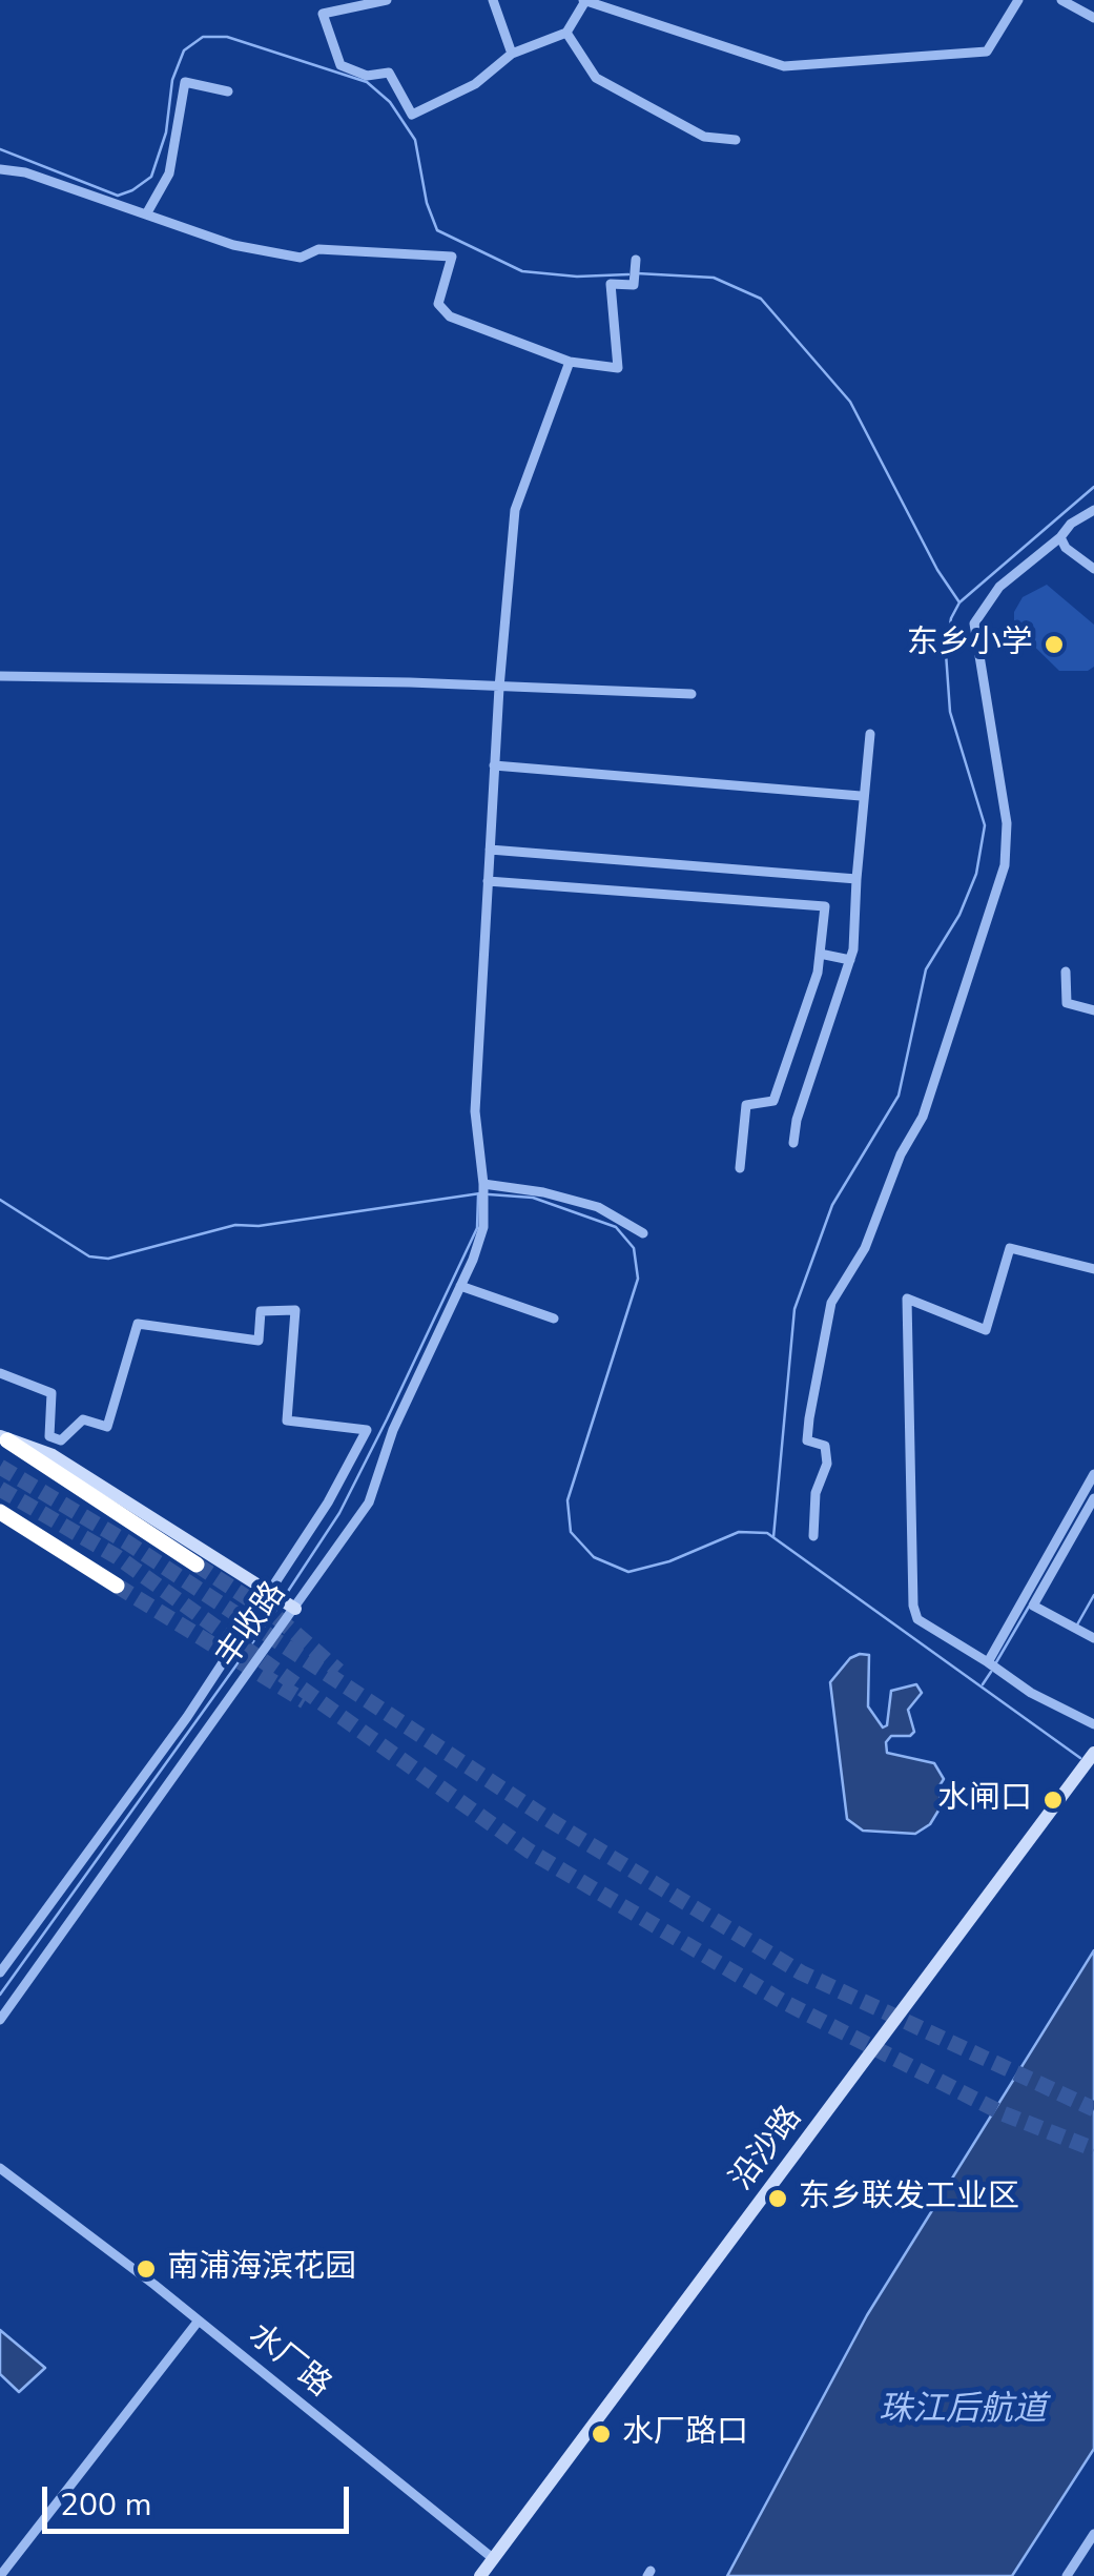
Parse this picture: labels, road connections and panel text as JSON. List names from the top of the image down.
{
  "streets": {
    "street": ["丰收路", "沿沙路", "水厂路"]
  },
  "crossings": [
    ["沿沙路", "水厂路"]
  ],
  "water": ["珠江后航道"],
  "places": [
    "东乡小学",
    "水闸口",
    "东乡联发工业区",
    "南浦海滨花园",
    "水厂路口"
  ],
  "scale_bar": "200 m"
}
